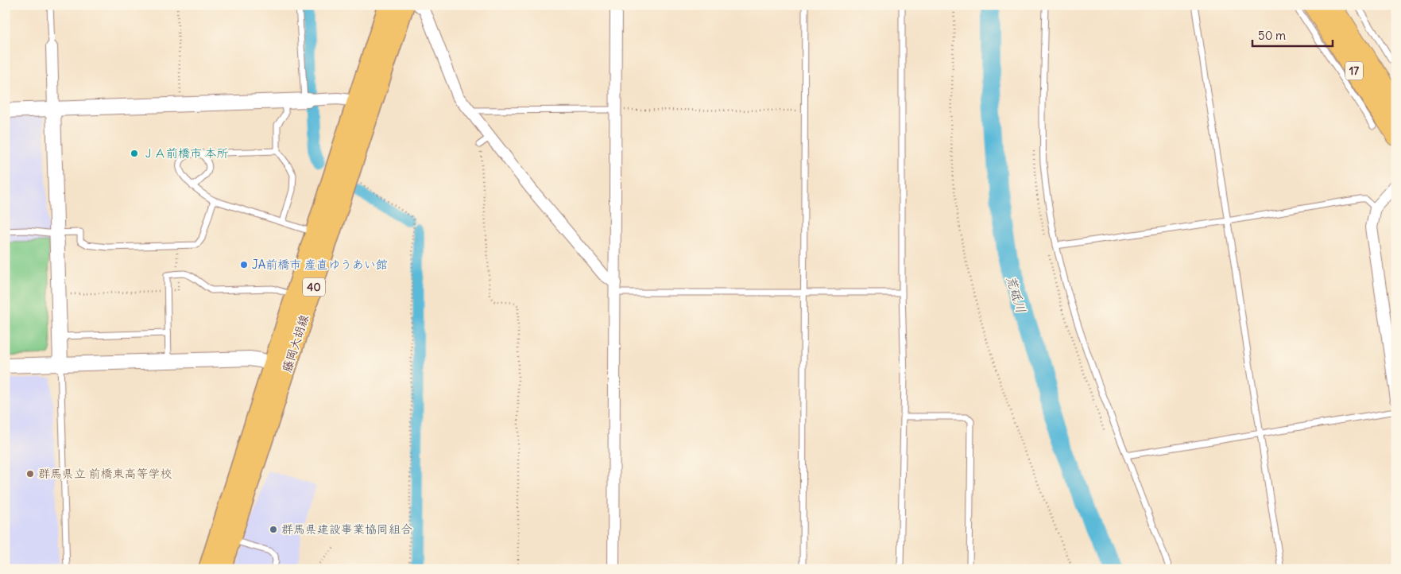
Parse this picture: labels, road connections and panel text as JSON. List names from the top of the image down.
{
  "streets": {
    "highway": ["17"],
    "main road": ["40", "藤岡大胡線"]
  },
  "water": ["荒砥川"],
  "places": [
    "ＪＡ前橋市 本所",
    "JA前橋市 産直ゆうあい館",
    "群馬県立 前橋東高等学校",
    "群馬県建設事業協同組合"
  ],
  "scale_bar": "50 m"
}
